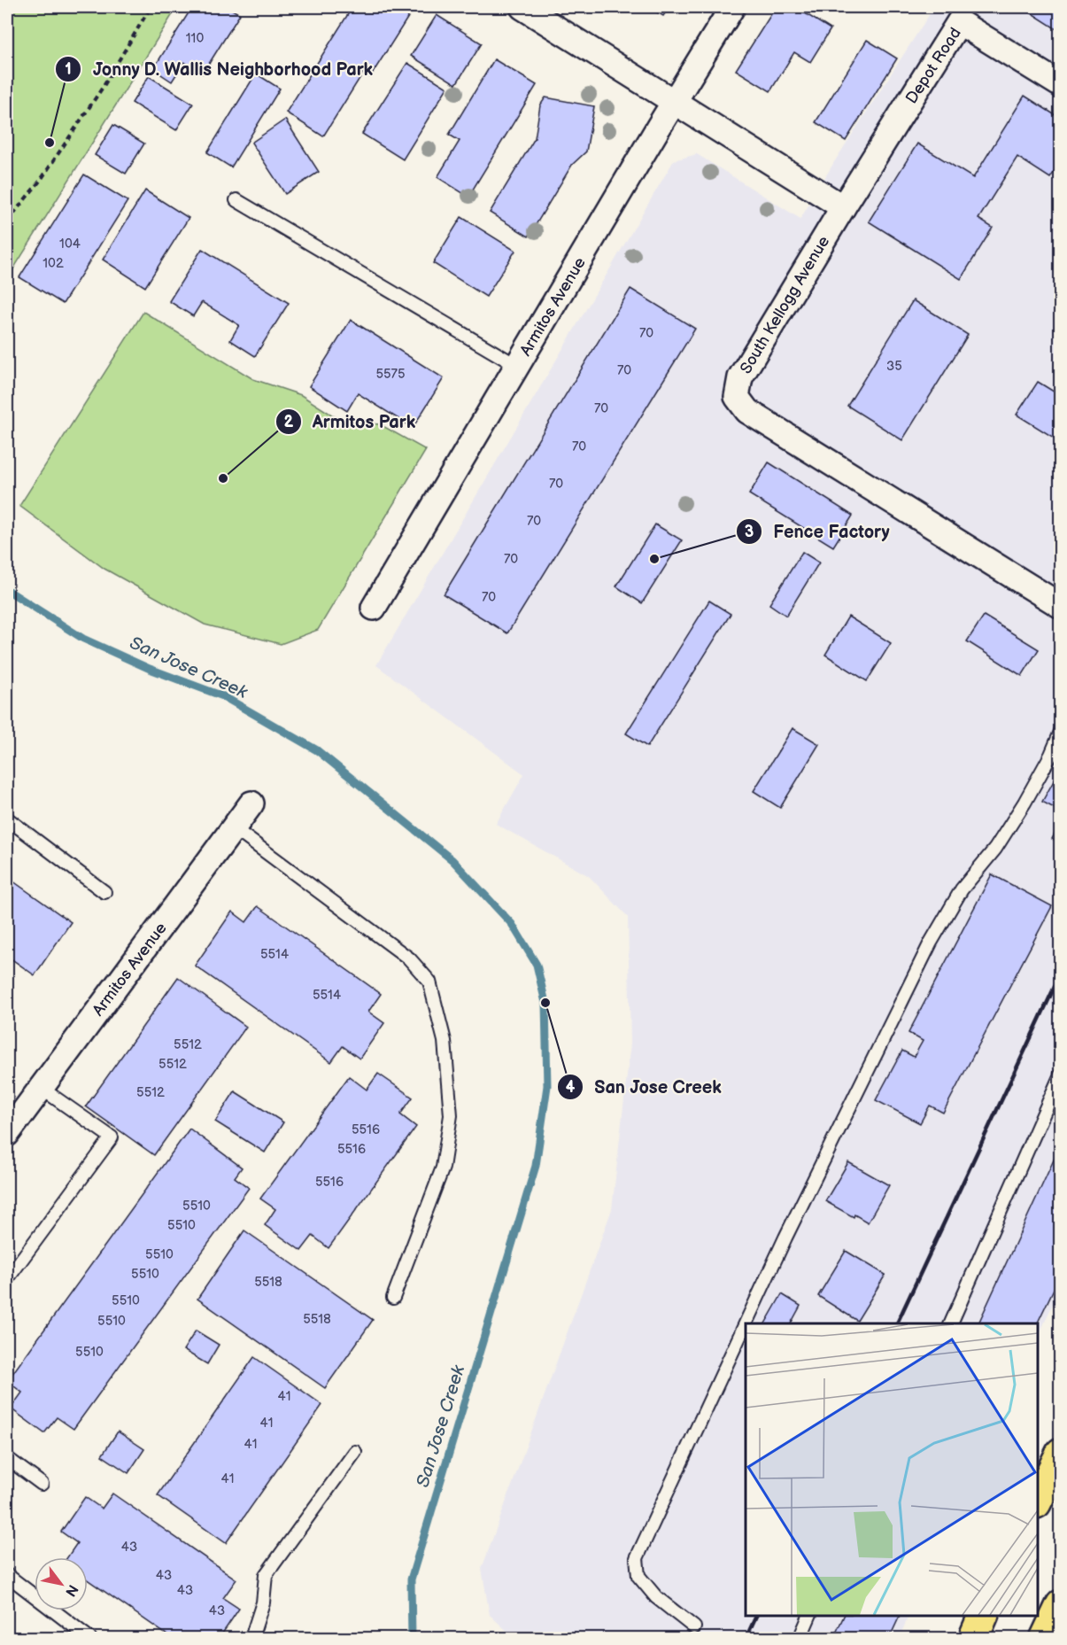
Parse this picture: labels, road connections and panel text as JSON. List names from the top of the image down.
{
  "streets": {
    "street": ["Depot Road", "South Kellogg Avenue", "Armitos Avenue"]
  },
  "crossings": [
    ["Depot Road", "South Kellogg Avenue"]
  ],
  "water": ["San Jose Creek"],
  "places": [
    "Jonny D. Wallis Neighborhood Park",
    "Armitos Park",
    "Fence Factory",
    "San Jose Creek"
  ],
  "house_numbers": [
    "110",
    "104",
    "102",
    "70",
    "35",
    "70",
    "5575",
    "70",
    "70",
    "70",
    "70",
    "70",
    "70",
    "5514",
    "5514",
    "5512",
    "5512",
    "5512",
    "5516",
    "5516",
    "5516",
    "5510",
    "5510",
    "5510",
    "5510",
    "5518",
    "5510",
    "5518",
    "5510",
    "5510",
    "41",
    "41",
    "41",
    "41",
    "43",
    "43",
    "43",
    "43"
  ],
  "north": "bottom right"
}
